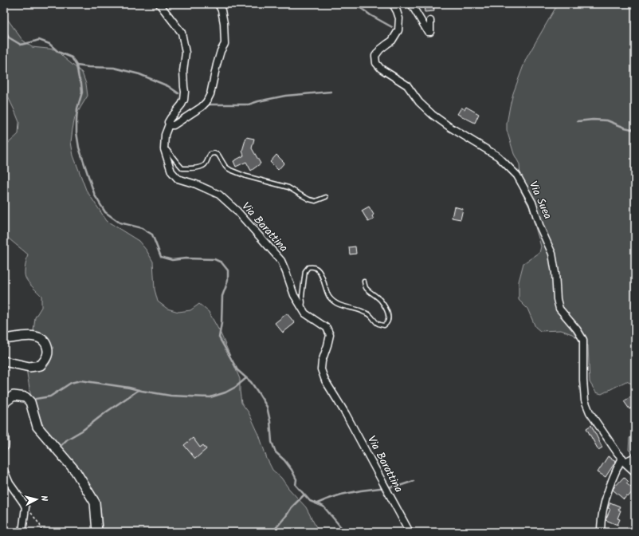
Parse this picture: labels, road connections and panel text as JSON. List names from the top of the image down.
{
  "streets": {
    "street": ["Via Suea", "Via Barattina"]
  },
  "north": "right"
}
